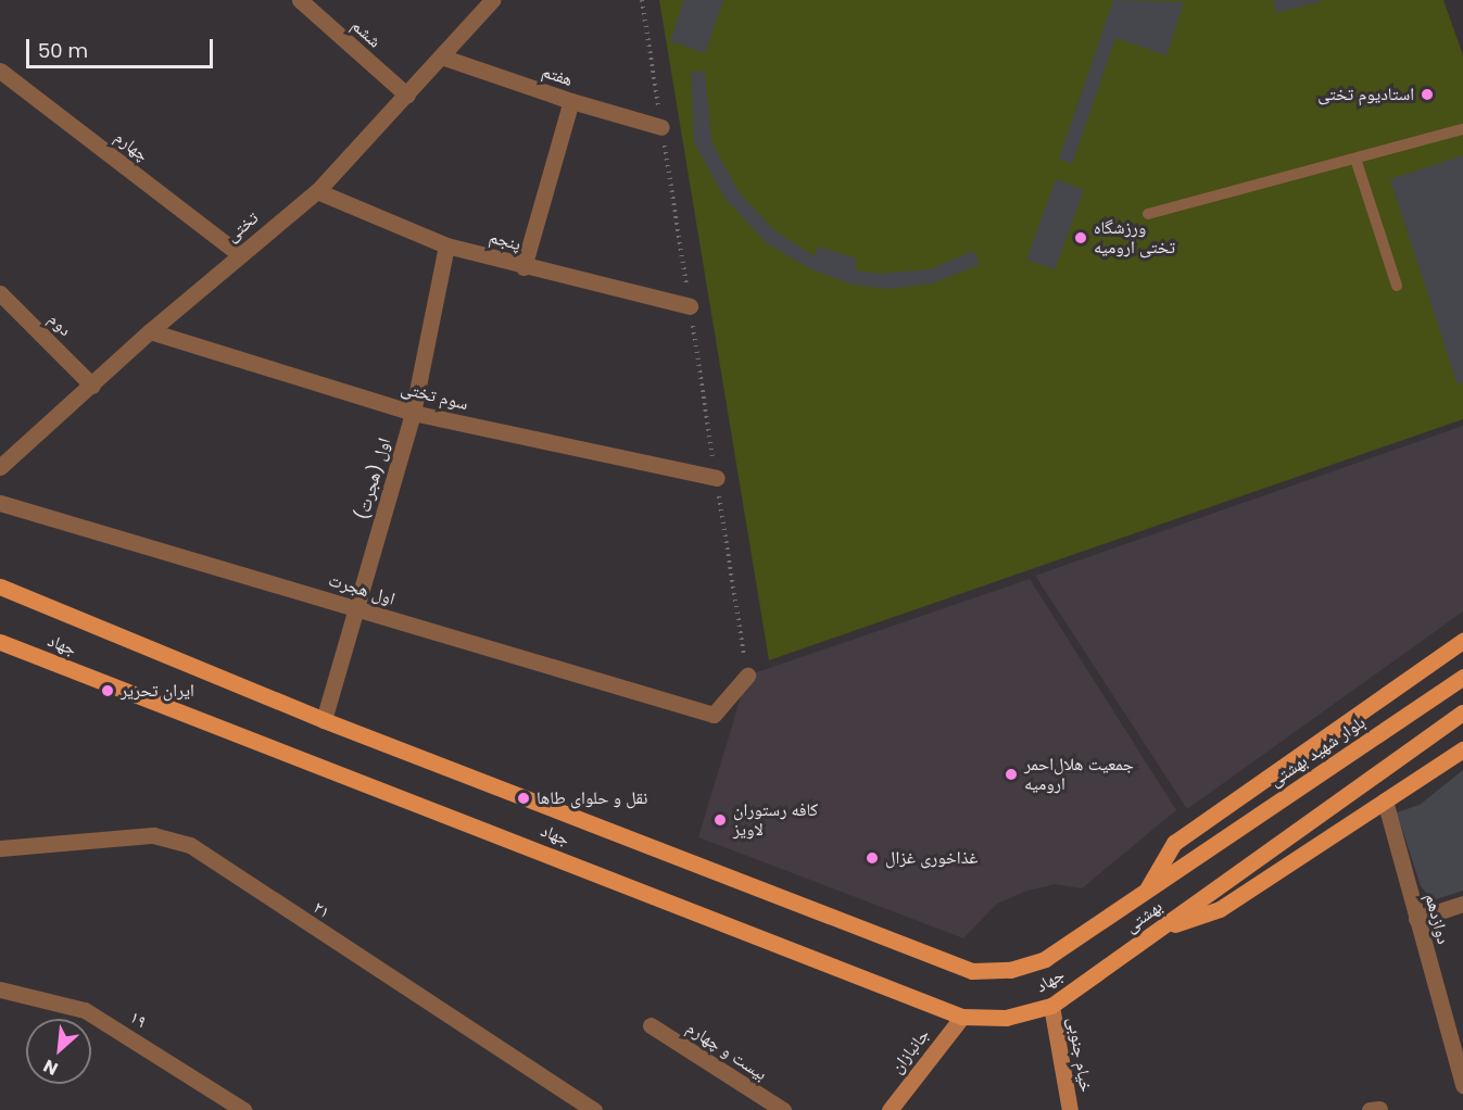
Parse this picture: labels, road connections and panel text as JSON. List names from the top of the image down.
{
  "streets": {
    "main road": [
      "جهاد",
      "بلوار شهید بهشتی",
      "بهشتی",
      "جانبازان",
      "خیام جنوبی"
    ],
    "street": [
      "ششم",
      "هفتم",
      "چهارم",
      "تختی",
      "پنجم",
      "دوم",
      "سوم تختی",
      "اول (هجرت)",
      "اول هجرت",
      "۲۱",
      "دوازدهم",
      "۱۹",
      "بیست و چهارم"
    ]
  },
  "crossings": [
    ["ششم", "تختی"],
    ["هفتم", "تختی"],
    ["چهارم", "تختی"],
    ["تختی", "پنجم"],
    ["تختی", "دوم"],
    ["تختی", "سوم تختی"],
    ["پنجم", "اول (هجرت)"],
    ["سوم تختی", "اول (هجرت)"],
    ["اول (هجرت)", "اول هجرت"],
    ["اول (هجرت)", "جهاد"],
    ["جهاد", "بهشتی"],
    ["جهاد", "جانبازان"],
    ["جهاد", "خیام جنوبی"],
    ["بلوار شهید بهشتی", "بهشتی"]
  ],
  "places": [
    "استادیوم تختی",
    "ورزشگاه تختی ارومیه",
    "ایران تحریر",
    "جمعیت هلال‌احمر ارومیه",
    "نقل و حلوای طاها",
    "کافه رستوران لاویز",
    "غذاخوری غزال"
  ],
  "scale_bar": "50 m",
  "north": "bottom left"
}
